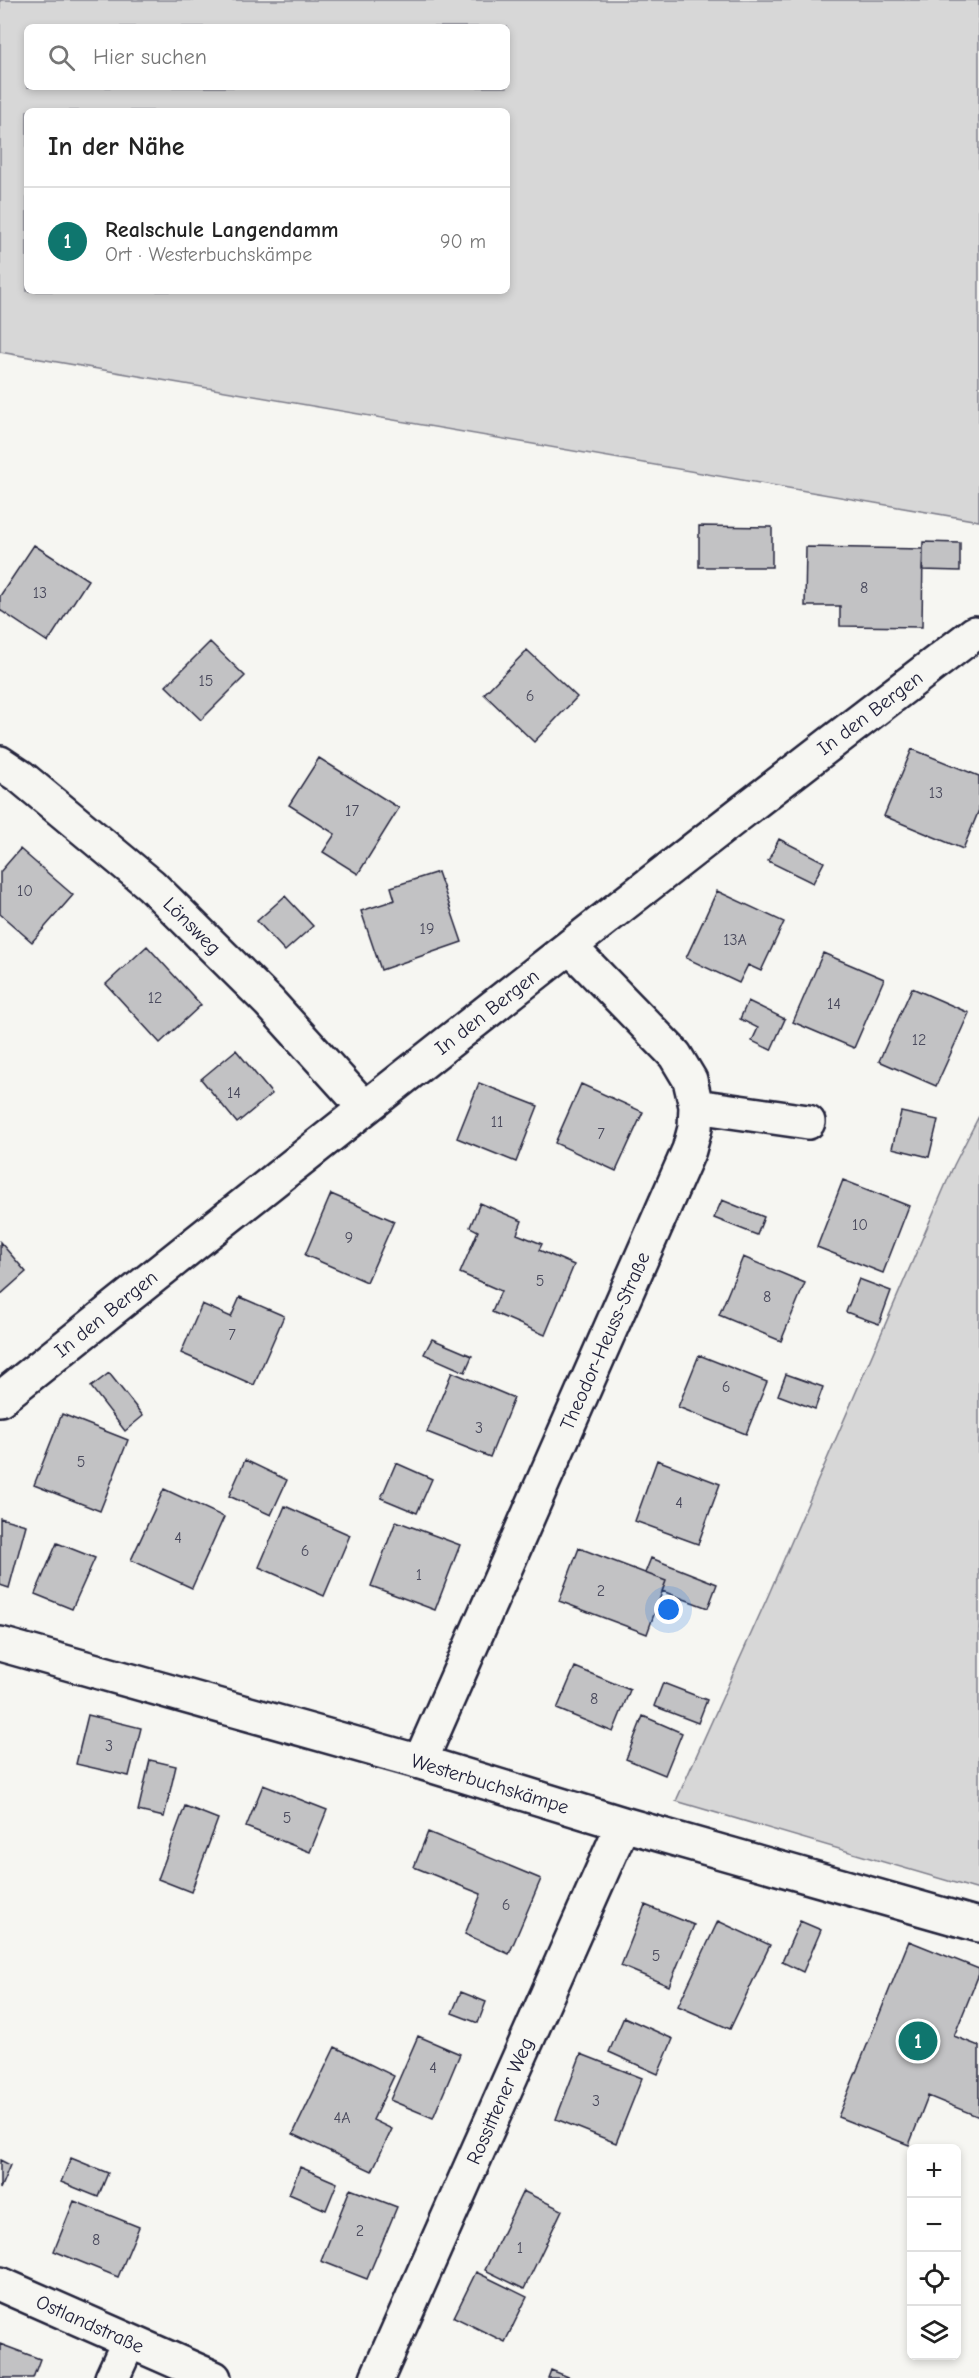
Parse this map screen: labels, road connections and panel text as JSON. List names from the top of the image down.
{
  "streets": {
    "street": [
      "In den Bergen",
      "Lönsweg",
      "Theodor-Heuss-Straße",
      "Westerbuchskämpe",
      "Rossittener Weg",
      "Ostlandstraße"
    ]
  },
  "crossings": [
    ["In den Bergen", "Lönsweg"],
    ["In den Bergen", "Theodor-Heuss-Straße"],
    ["Theodor-Heuss-Straße", "Westerbuchskämpe"],
    ["Westerbuchskämpe", "Rossittener Weg"]
  ],
  "house_numbers": [
    "8",
    "13",
    "15",
    "6",
    "13",
    "17",
    "10",
    "19",
    "13A",
    "12",
    "14",
    "12",
    "14",
    "11",
    "7",
    "10",
    "9",
    "5",
    "8",
    "7",
    "6",
    "3",
    "5",
    "4",
    "4",
    "6",
    "1",
    "2",
    "8",
    "3",
    "5",
    "6",
    "5",
    "4",
    "3",
    "4A",
    "2",
    "8",
    "1"
  ],
  "page": {
    "search": "Hier suchen",
    "heading": "In der Nähe",
    "list": [
      {
        "mark": "1",
        "name": "Realschule Langendamm",
        "note": "Ort · Westerbuchskämpe",
        "value": "90 m"
      }
    ],
    "pins": "1",
    "map_buttons": ["+", "−"]
  }
}
